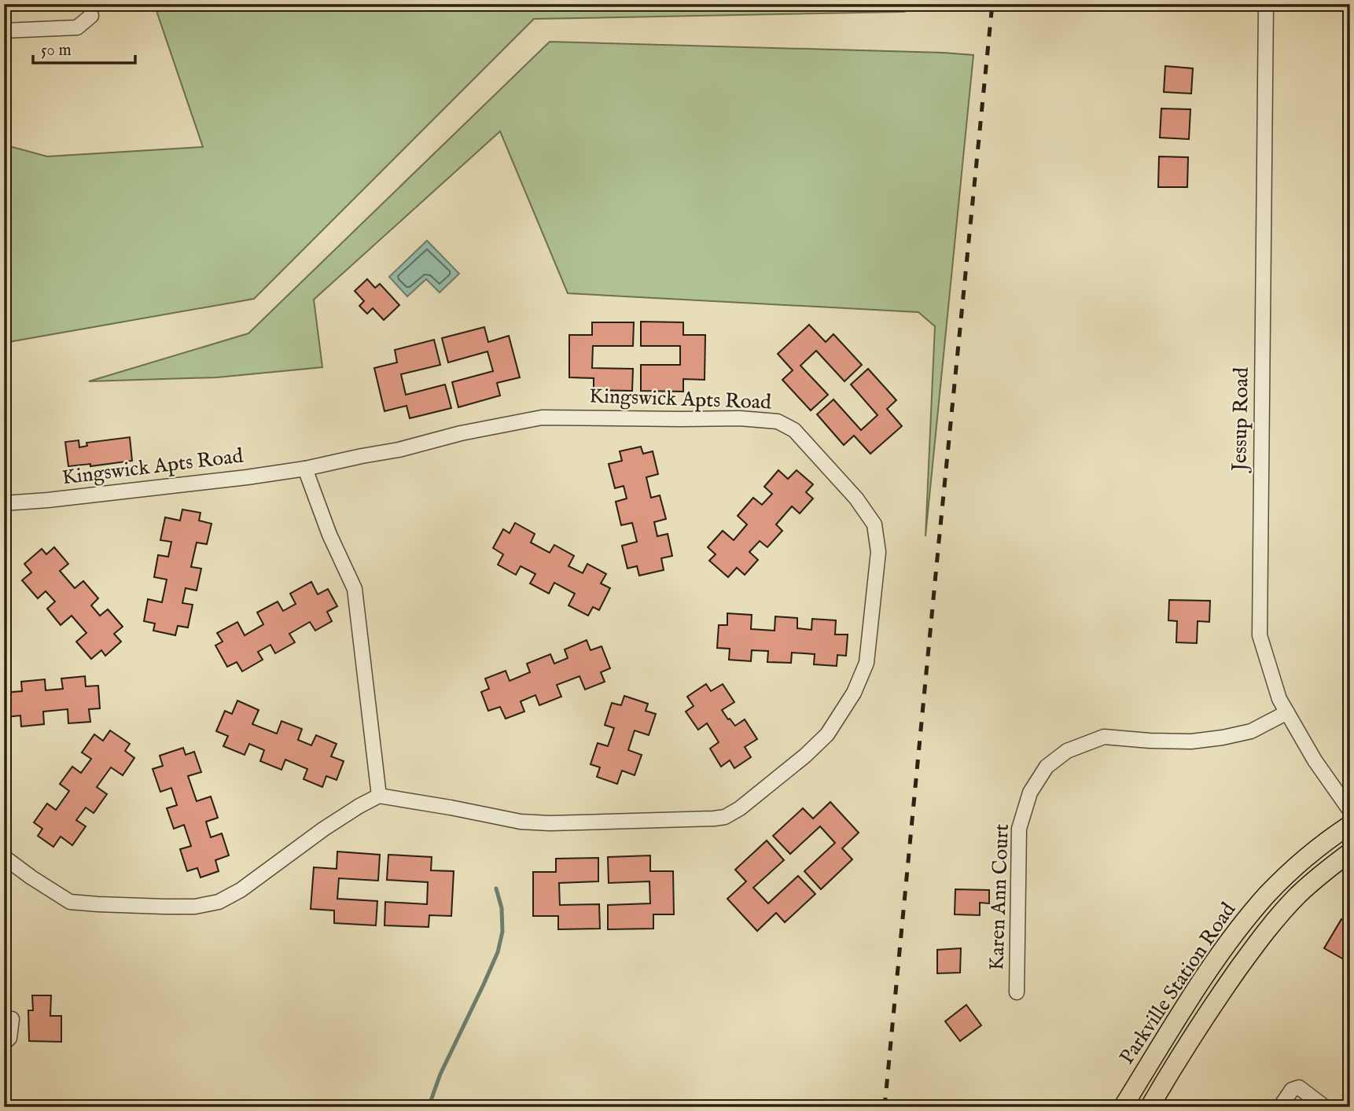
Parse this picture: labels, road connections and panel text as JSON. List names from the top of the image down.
{
  "streets": {
    "main road": ["Parkville Station Road"],
    "street": ["Kingswick Apts Road", "Jessup Road", "Karen Ann Court"]
  },
  "crossings": [
    ["Jessup Road", "Karen Ann Court"]
  ],
  "scale_bar": "50 m"
}
